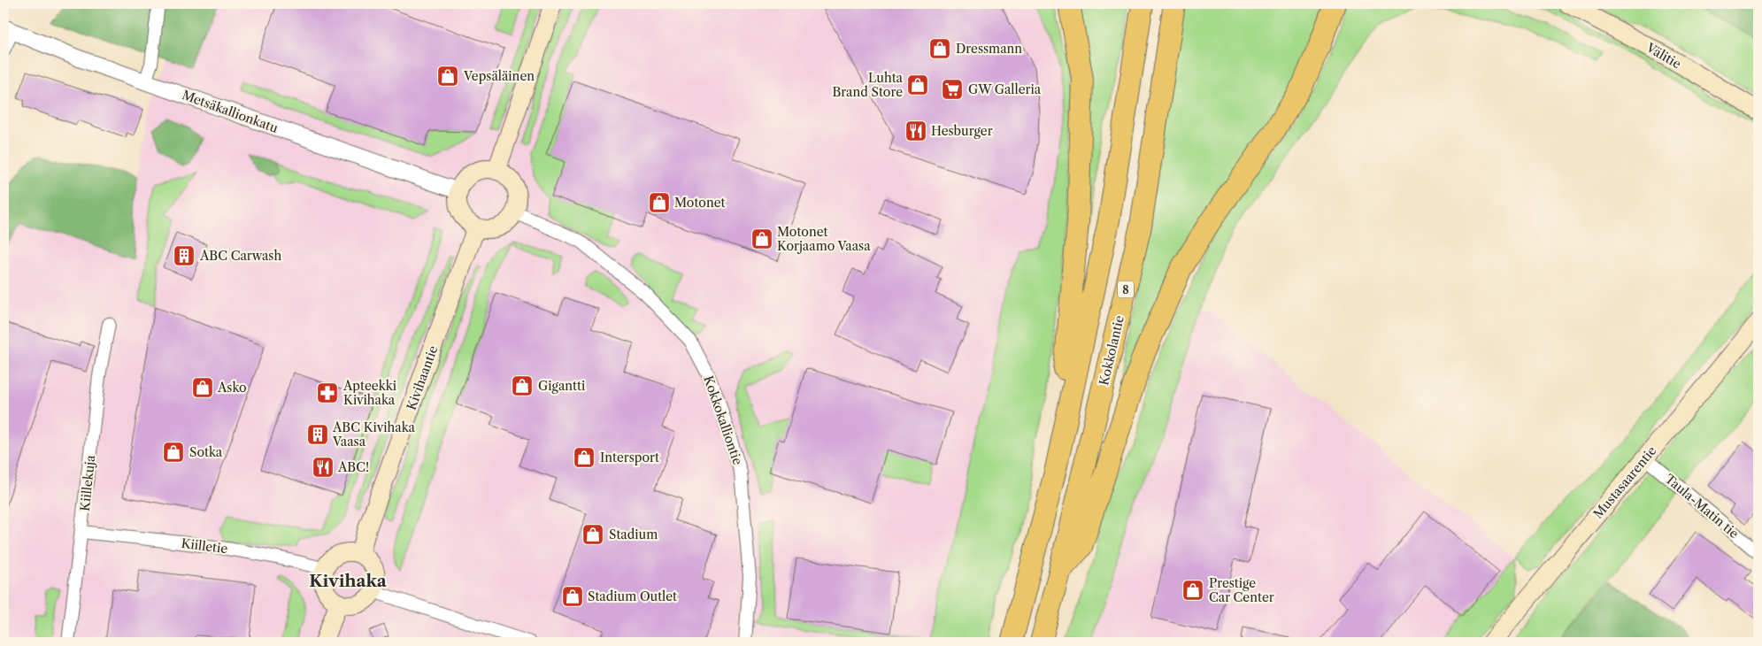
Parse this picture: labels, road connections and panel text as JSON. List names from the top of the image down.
{
  "streets": {
    "highway": ["8", "Kokkolantie"],
    "main road": ["Välitie", "Kivihaantie", "Mustasaarentie"],
    "street": [
      "Metsäkallionkatu",
      "Kokkokalliontie",
      "Kiillekuja",
      "Taula-Matin tie",
      "Kiilletie"
    ]
  },
  "crossings": [
    ["Metsäkallionkatu", "Kivihaantie"],
    ["Metsäkallionkatu", "Kokkokalliontie"],
    ["Kivihaantie", "Kokkokalliontie"],
    ["Kivihaantie", "Kiilletie"],
    ["Mustasaarentie", "Taula-Matin tie"],
    ["Kiillekuja", "Kiilletie"]
  ],
  "districts": ["Kivihaka"],
  "places": {
    "shop": [
      "Dressmann",
      "Vepsäläinen",
      "Luhta Brand Store",
      "Motonet",
      "Motonet Korjaamo Vaasa",
      "Gigantti",
      "Asko",
      "Sotka",
      "Intersport",
      "Stadium",
      "Prestige Car Center",
      "Stadium Outlet"
    ],
    "supermarket": ["GW Galleria"],
    "restaurant": ["Hesburger", "ABC!"],
    "building": ["ABC Carwash", "ABC Kivihaka Vaasa"],
    "pharmacy": ["Apteekki Kivihaka"]
  }
}
